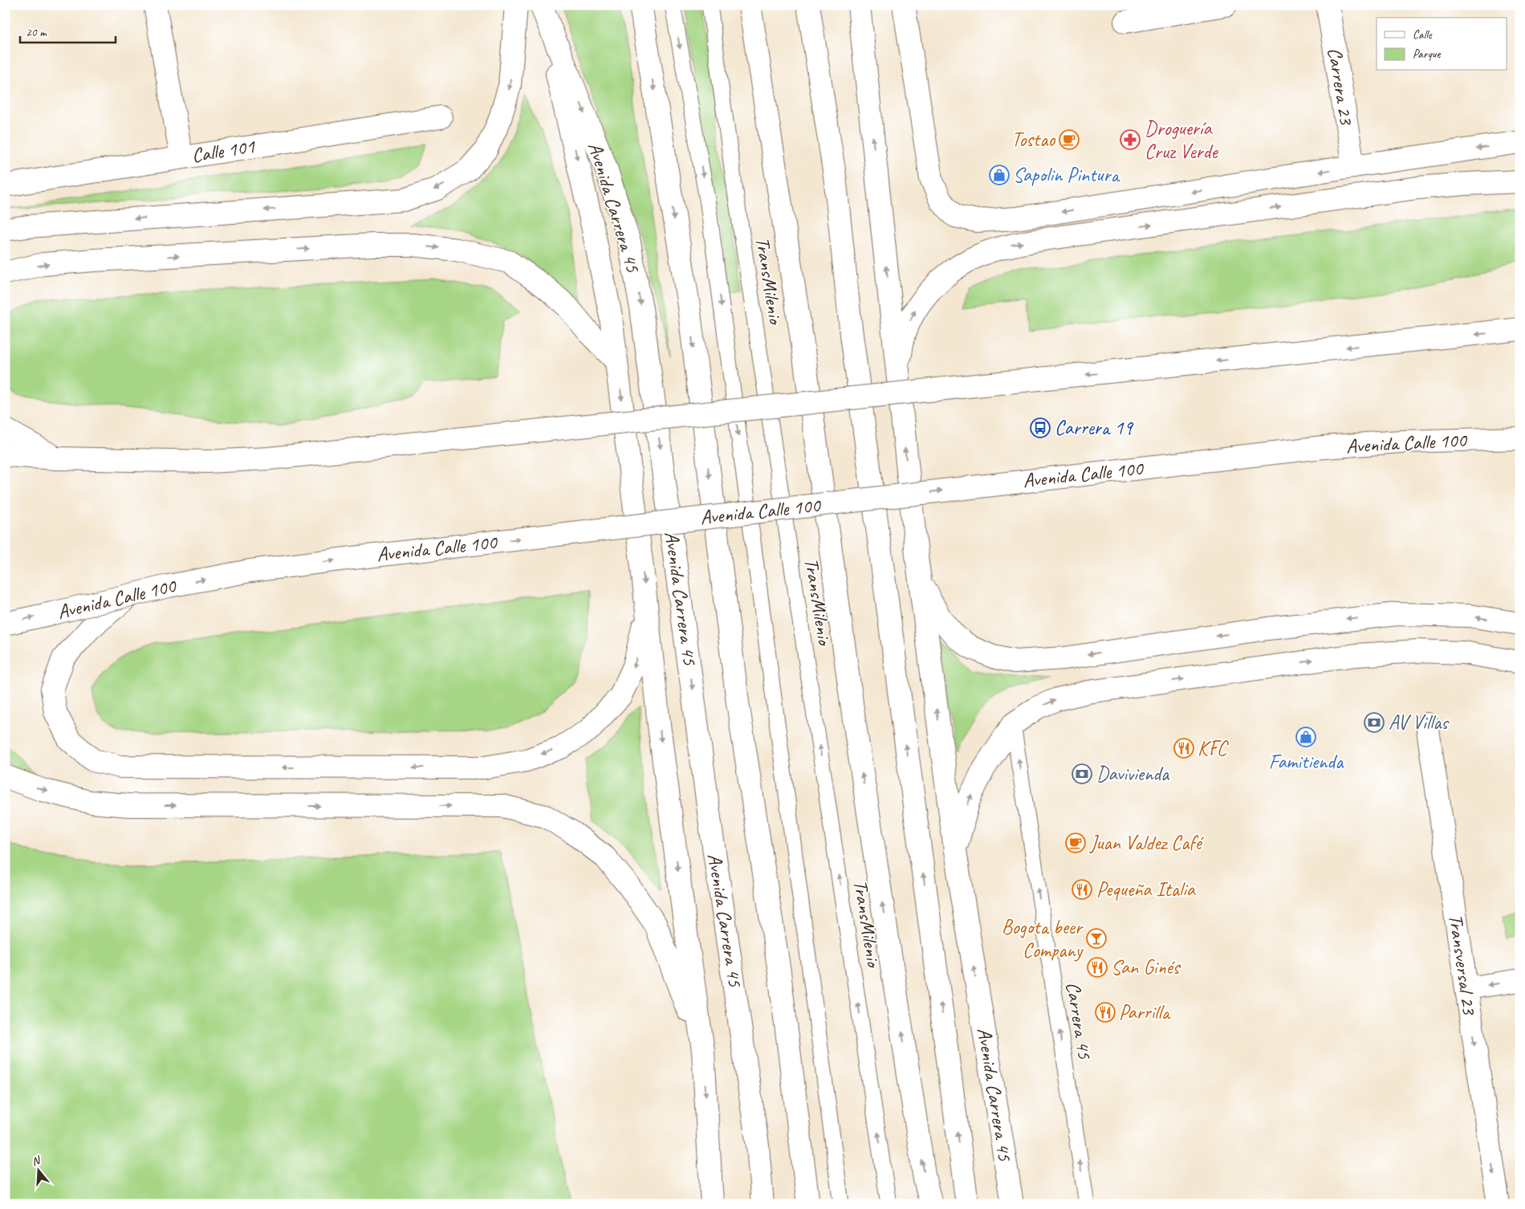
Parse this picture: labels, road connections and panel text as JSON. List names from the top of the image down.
{
  "streets": {
    "main road": [
      "Carrera 23",
      "Calle 101",
      "Avenida Carrera 45",
      "Avenida Calle 100",
      "Transversal 23"
    ],
    "lane": ["TransMilenio", "Carrera 45"]
  },
  "one_way": ["Transversal 23", "Carrera 45"],
  "places": {
    "cafe": ["Tostao", "Juan Valdez Café"],
    "pharmacy": ["Droguería Cruz Verde"],
    "shop": ["Sapolin Pintura", "Famitienda"],
    "bus stop": ["Carrera 19"],
    "bank": ["AV Villas", "Davivienda"],
    "restaurant": [
      "KFC",
      "Pequeña Italia",
      "San Ginés",
      "Parrilla"
    ],
    "bar": ["Bogota beer Company"]
  },
  "legend": ["Calle", "Parque"],
  "scale_bar": "20 m",
  "north": "top"
}
